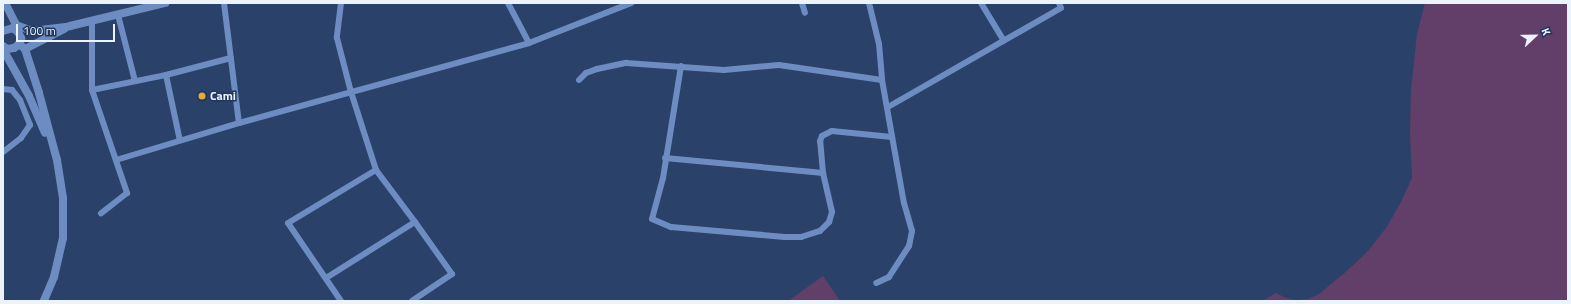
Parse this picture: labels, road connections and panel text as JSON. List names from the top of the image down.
{
  "places": ["Cami"],
  "scale_bar": "100 m",
  "north": "right"
}
